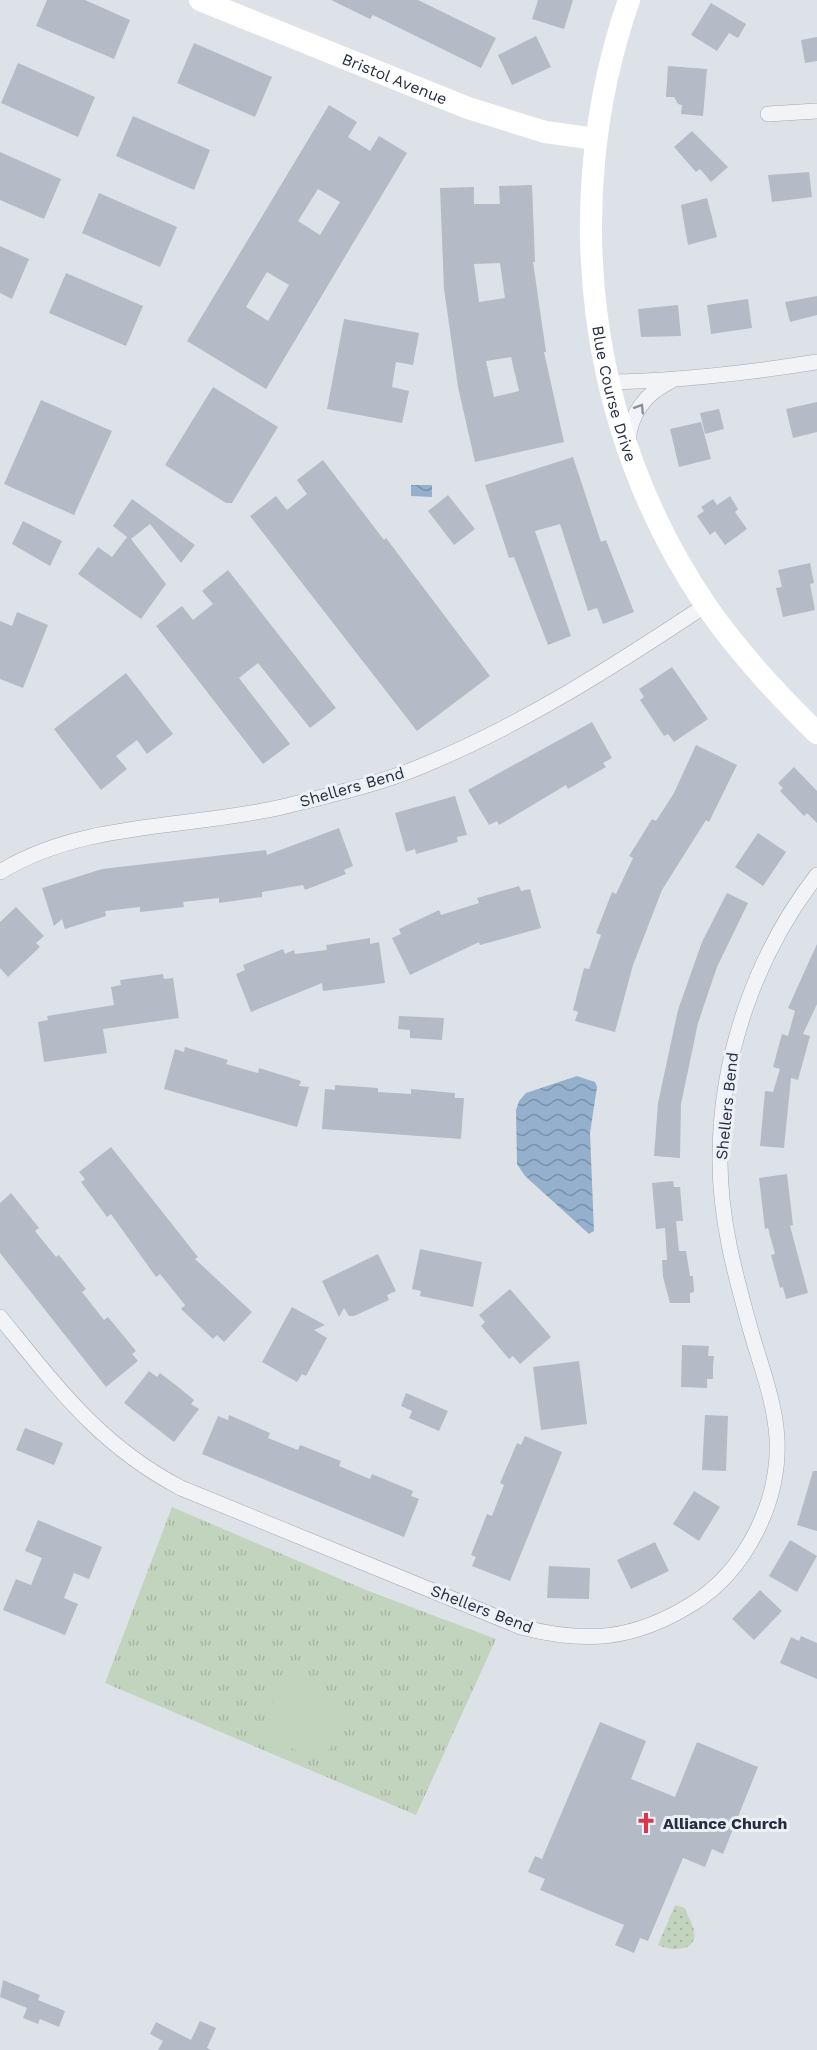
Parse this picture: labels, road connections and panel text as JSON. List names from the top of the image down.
{
  "streets": {
    "main road": ["Bristol Avenue", "Blue Course Drive"],
    "street": ["Shellers Bend"]
  },
  "crossings": [
    ["Bristol Avenue", "Blue Course Drive"],
    ["Blue Course Drive", "Shellers Bend"]
  ],
  "places": {
    "church": ["Alliance Church"]
  }
}
